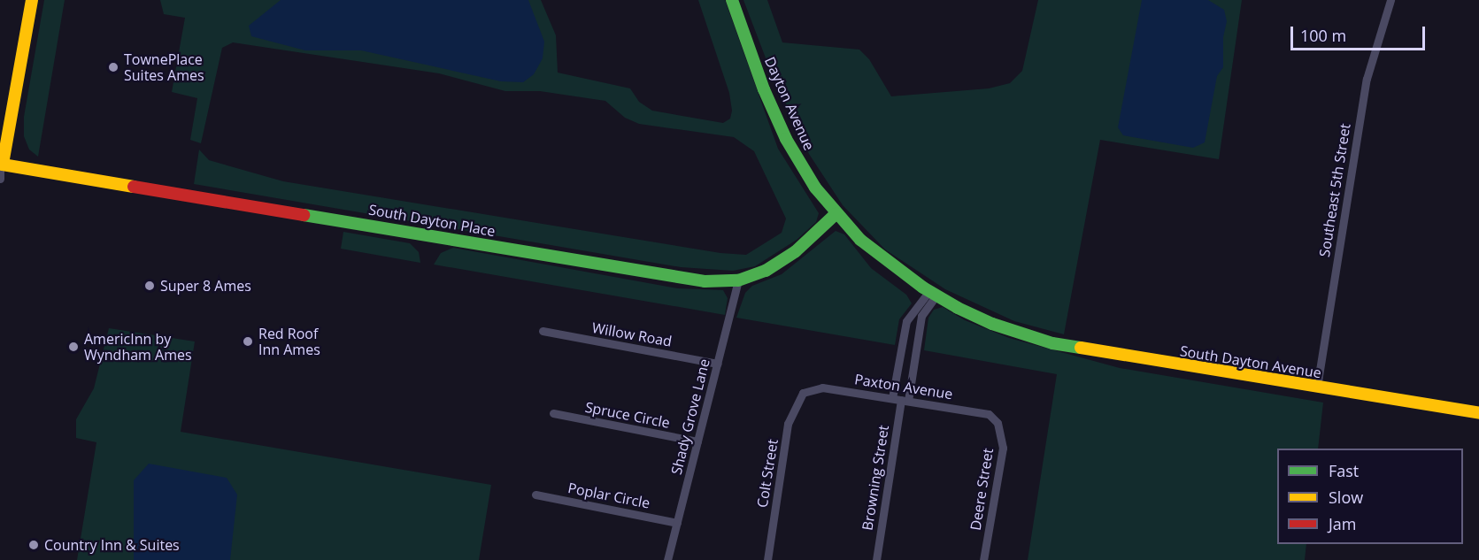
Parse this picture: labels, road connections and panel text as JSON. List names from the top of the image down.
{
  "streets": {
    "street": [
      "Dayton Avenue",
      "Southeast 5th Street",
      "South Dayton Place",
      "Willow Road",
      "South Dayton Avenue",
      "Paxton Avenue",
      "Spruce Circle",
      "Shady Grove Lane",
      "Colt Street",
      "Browning Street",
      "Deere Street",
      "Poplar Circle"
    ]
  },
  "crossings": [
    ["Dayton Avenue", "South Dayton Place"],
    ["Dayton Avenue", "South Dayton Avenue"],
    ["Dayton Avenue", "Browning Street"],
    ["Southeast 5th Street", "South Dayton Avenue"],
    ["South Dayton Place", "Shady Grove Lane"],
    ["Willow Road", "Shady Grove Lane"],
    ["Paxton Avenue", "Colt Street"],
    ["Paxton Avenue", "Browning Street"],
    ["Paxton Avenue", "Deere Street"],
    ["Spruce Circle", "Shady Grove Lane"],
    ["Shady Grove Lane", "Poplar Circle"]
  ],
  "places": [
    "TownePlace Suites Ames",
    "Super 8 Ames",
    "Red Roof Inn Ames",
    "AmericInn by Wyndham Ames",
    "Country Inn & Suites"
  ],
  "legend": ["Fast", "Slow", "Jam"],
  "scale_bar": "100 m"
}
